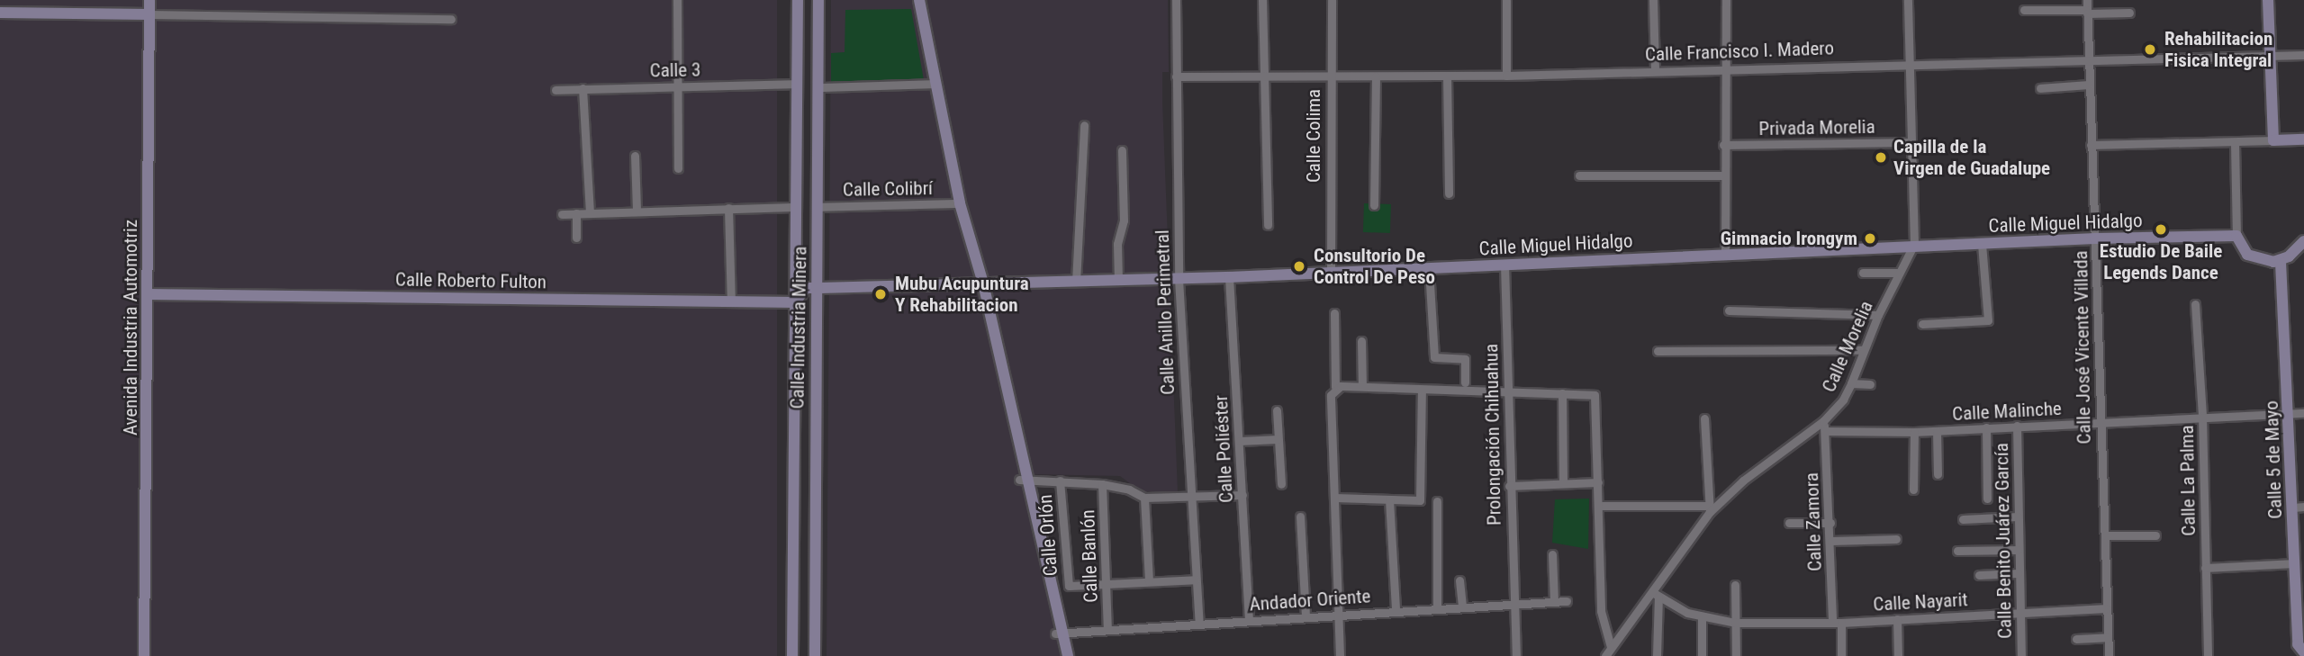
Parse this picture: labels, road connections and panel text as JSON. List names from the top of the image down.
{
  "streets": {
    "main road": [
      "Calle Miguel Hidalgo",
      "Calle Roberto Fulton",
      "Avenida Industria Automotriz",
      "Calle Industria Minera",
      "Calle 5 de Mayo"
    ],
    "street": [
      "Calle Francisco I. Madero",
      "Calle 3",
      "Privada Morelia",
      "Calle Colima",
      "Calle Colibrí",
      "Calle Anillo Perimetral",
      "Calle Morelia",
      "Calle José Vicente Villada",
      "Calle Malinche",
      "Prolongación Chihuahua",
      "Calle Poliéster",
      "Calle La Palma",
      "Calle Zamora",
      "Calle Orlón",
      "Calle Benito Juárez García",
      "Calle Banlón",
      "Andador Oriente",
      "Calle Nayarit"
    ]
  },
  "crossings": [
    ["Calle Francisco I. Madero", "Calle Colima"],
    ["Calle Francisco I. Madero", "Calle Anillo Perimetral"],
    ["Calle Francisco I. Madero", "Calle Morelia"],
    ["Calle Francisco I. Madero", "Calle José Vicente Villada"],
    ["Calle 3", "Calle Industria Minera"],
    ["Privada Morelia", "Calle Morelia"],
    ["Calle Colima", "Calle Miguel Hidalgo"],
    ["Calle Colibrí", "Calle Industria Minera"],
    ["Calle Miguel Hidalgo", "Calle Anillo Perimetral"],
    ["Calle Miguel Hidalgo", "Calle Industria Minera"],
    ["Calle Miguel Hidalgo", "Calle Morelia"],
    ["Calle Miguel Hidalgo", "Calle José Vicente Villada"],
    ["Calle Miguel Hidalgo", "Prolongación Chihuahua"],
    ["Calle Miguel Hidalgo", "Calle Poliéster"],
    ["Calle Roberto Fulton", "Avenida Industria Automotriz"],
    ["Calle Roberto Fulton", "Calle Industria Minera"],
    ["Calle Anillo Perimetral", "Andador Oriente"],
    ["Calle Morelia", "Calle Zamora"],
    ["Calle Morelia", "Calle Nayarit"],
    ["Calle José Vicente Villada", "Calle Malinche"],
    ["Calle José Vicente Villada", "Calle Nayarit"],
    ["Calle Malinche", "Calle 5 de Mayo"],
    ["Calle Malinche", "Calle La Palma"],
    ["Calle Malinche", "Calle Zamora"],
    ["Calle Malinche", "Calle Benito Juárez García"],
    ["Prolongación Chihuahua", "Andador Oriente"],
    ["Calle Poliéster", "Andador Oriente"],
    ["Calle Zamora", "Calle Nayarit"],
    ["Calle Orlón", "Calle Banlón"],
    ["Calle Benito Juárez García", "Calle Nayarit"],
    ["Calle Banlón", "Andador Oriente"]
  ],
  "places": [
    "Rehabilitacion Fisica Integral",
    "Capilla de la Virgen de Guadalupe",
    "Estudio De Baile Legends Dance",
    "Gimnacio Irongym",
    "Consultorio De Control De Peso",
    "Mubu Acupuntura Y Rehabilitacion"
  ]
}
